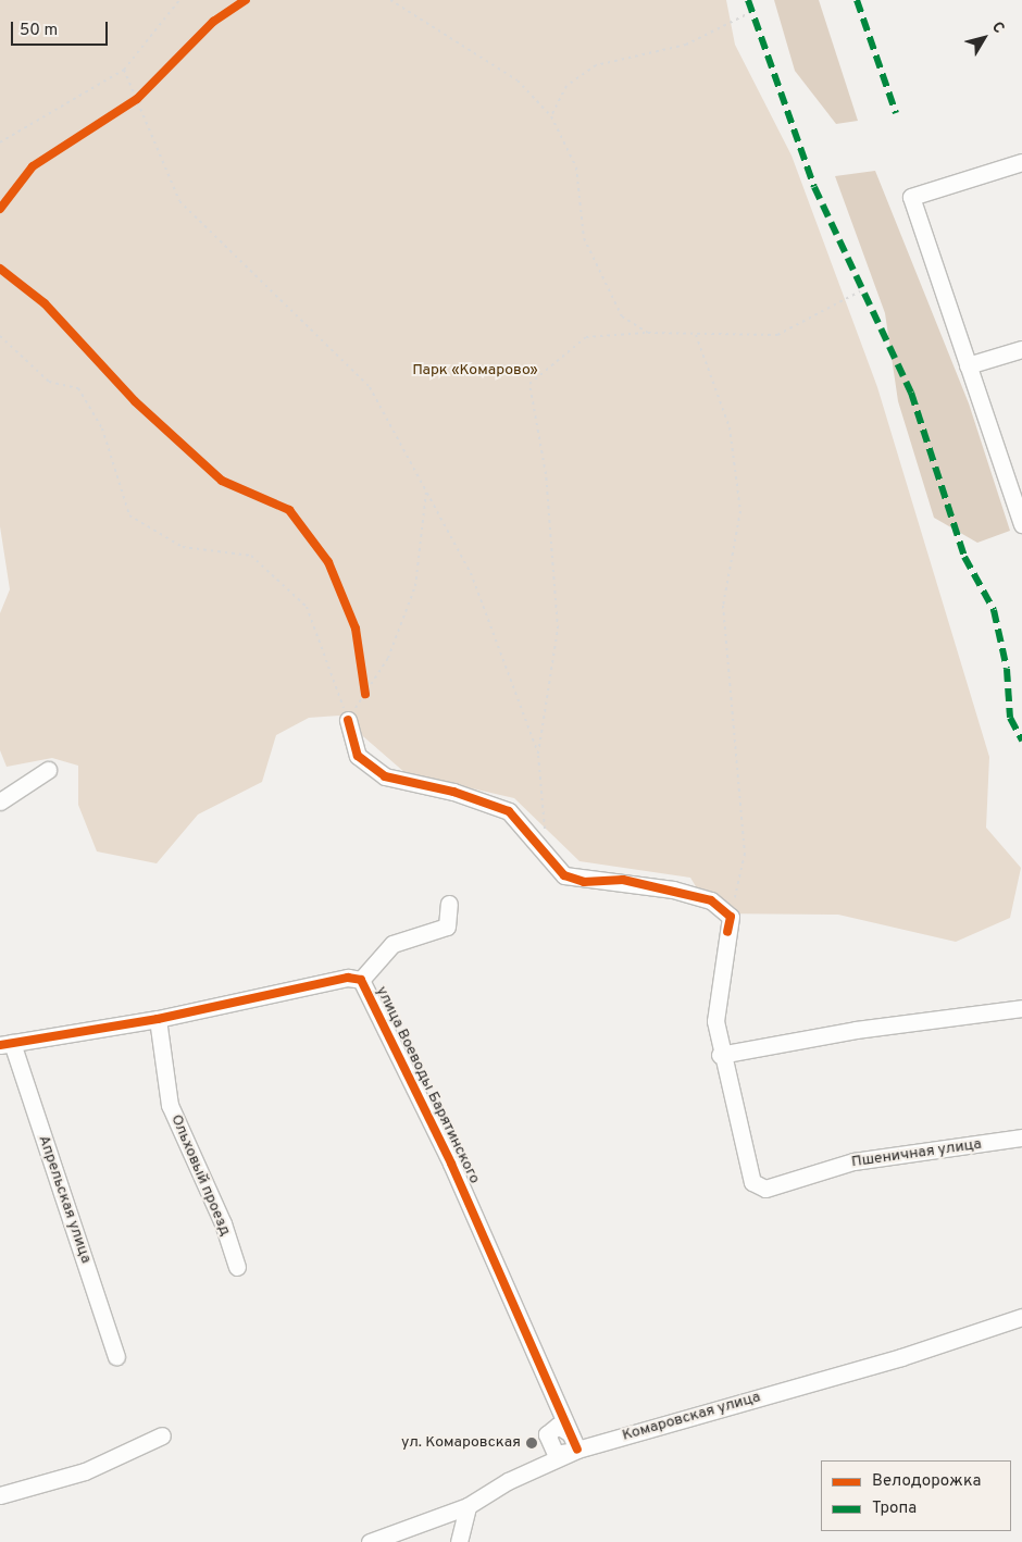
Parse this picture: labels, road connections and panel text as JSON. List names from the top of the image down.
{
  "streets": {
    "street": [
      "улица Воеводы Барятинского",
      "Пшеничная улица",
      "Ольховый проезд",
      "Апрельская улица",
      "Комаровская улица"
    ]
  },
  "crossings": [
    ["улица Воеводы Барятинского", "Ольховый проезд"],
    ["улица Воеводы Барятинского", "Апрельская улица"],
    ["улица Воеводы Барятинского", "Комаровская улица"]
  ],
  "parks": ["Парк «Комарово»"],
  "places": ["ул. Комаровская"],
  "legend": ["Велодорожка", "Тропа"],
  "scale_bar": "50 m",
  "north": "top right"
}
